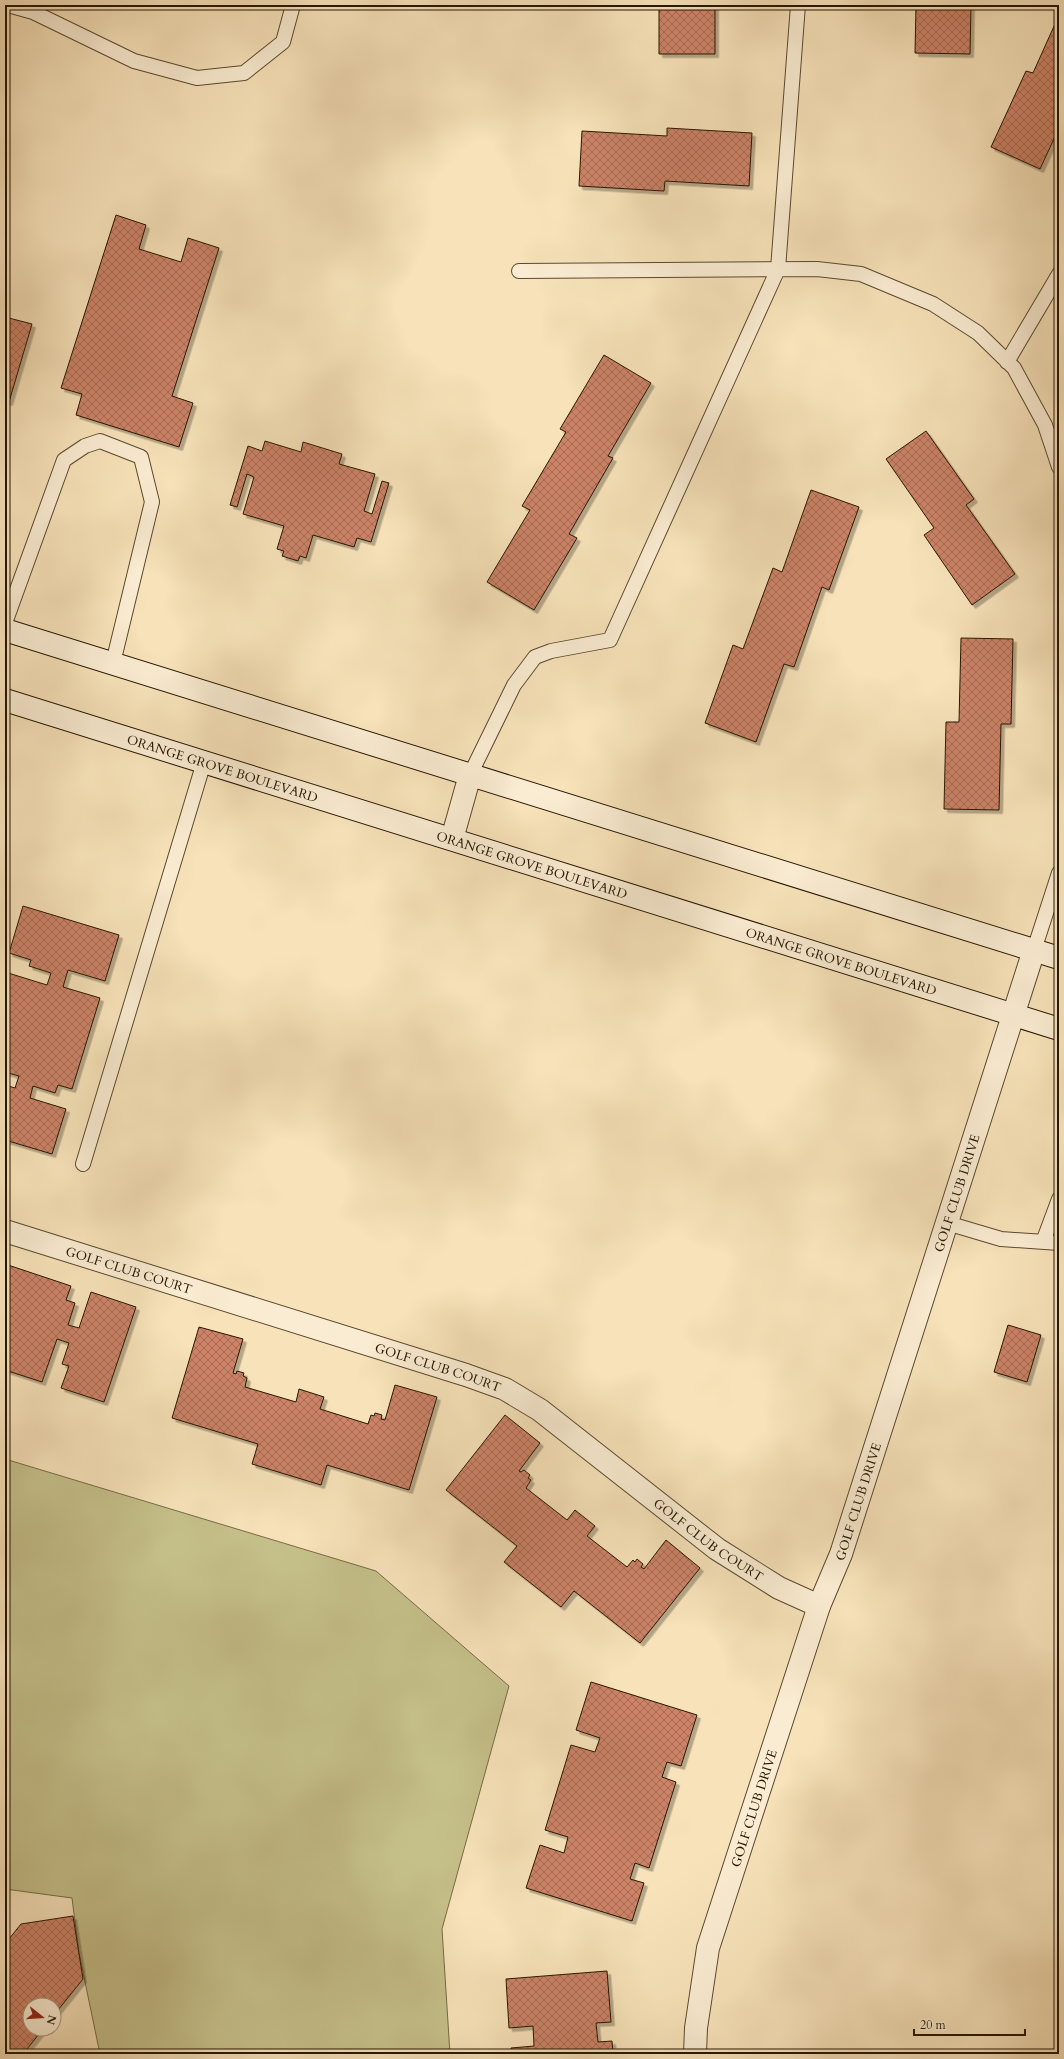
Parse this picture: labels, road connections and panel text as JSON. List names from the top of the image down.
{
  "streets": {
    "street": ["ORANGE GROVE BOULEVARD", "GOLF CLUB DRIVE", "GOLF CLUB COURT"]
  },
  "crossings": [
    ["ORANGE GROVE BOULEVARD", "GOLF CLUB DRIVE"],
    ["GOLF CLUB DRIVE", "GOLF CLUB COURT"]
  ],
  "scale_bar": "20 m",
  "north": "right"
}
